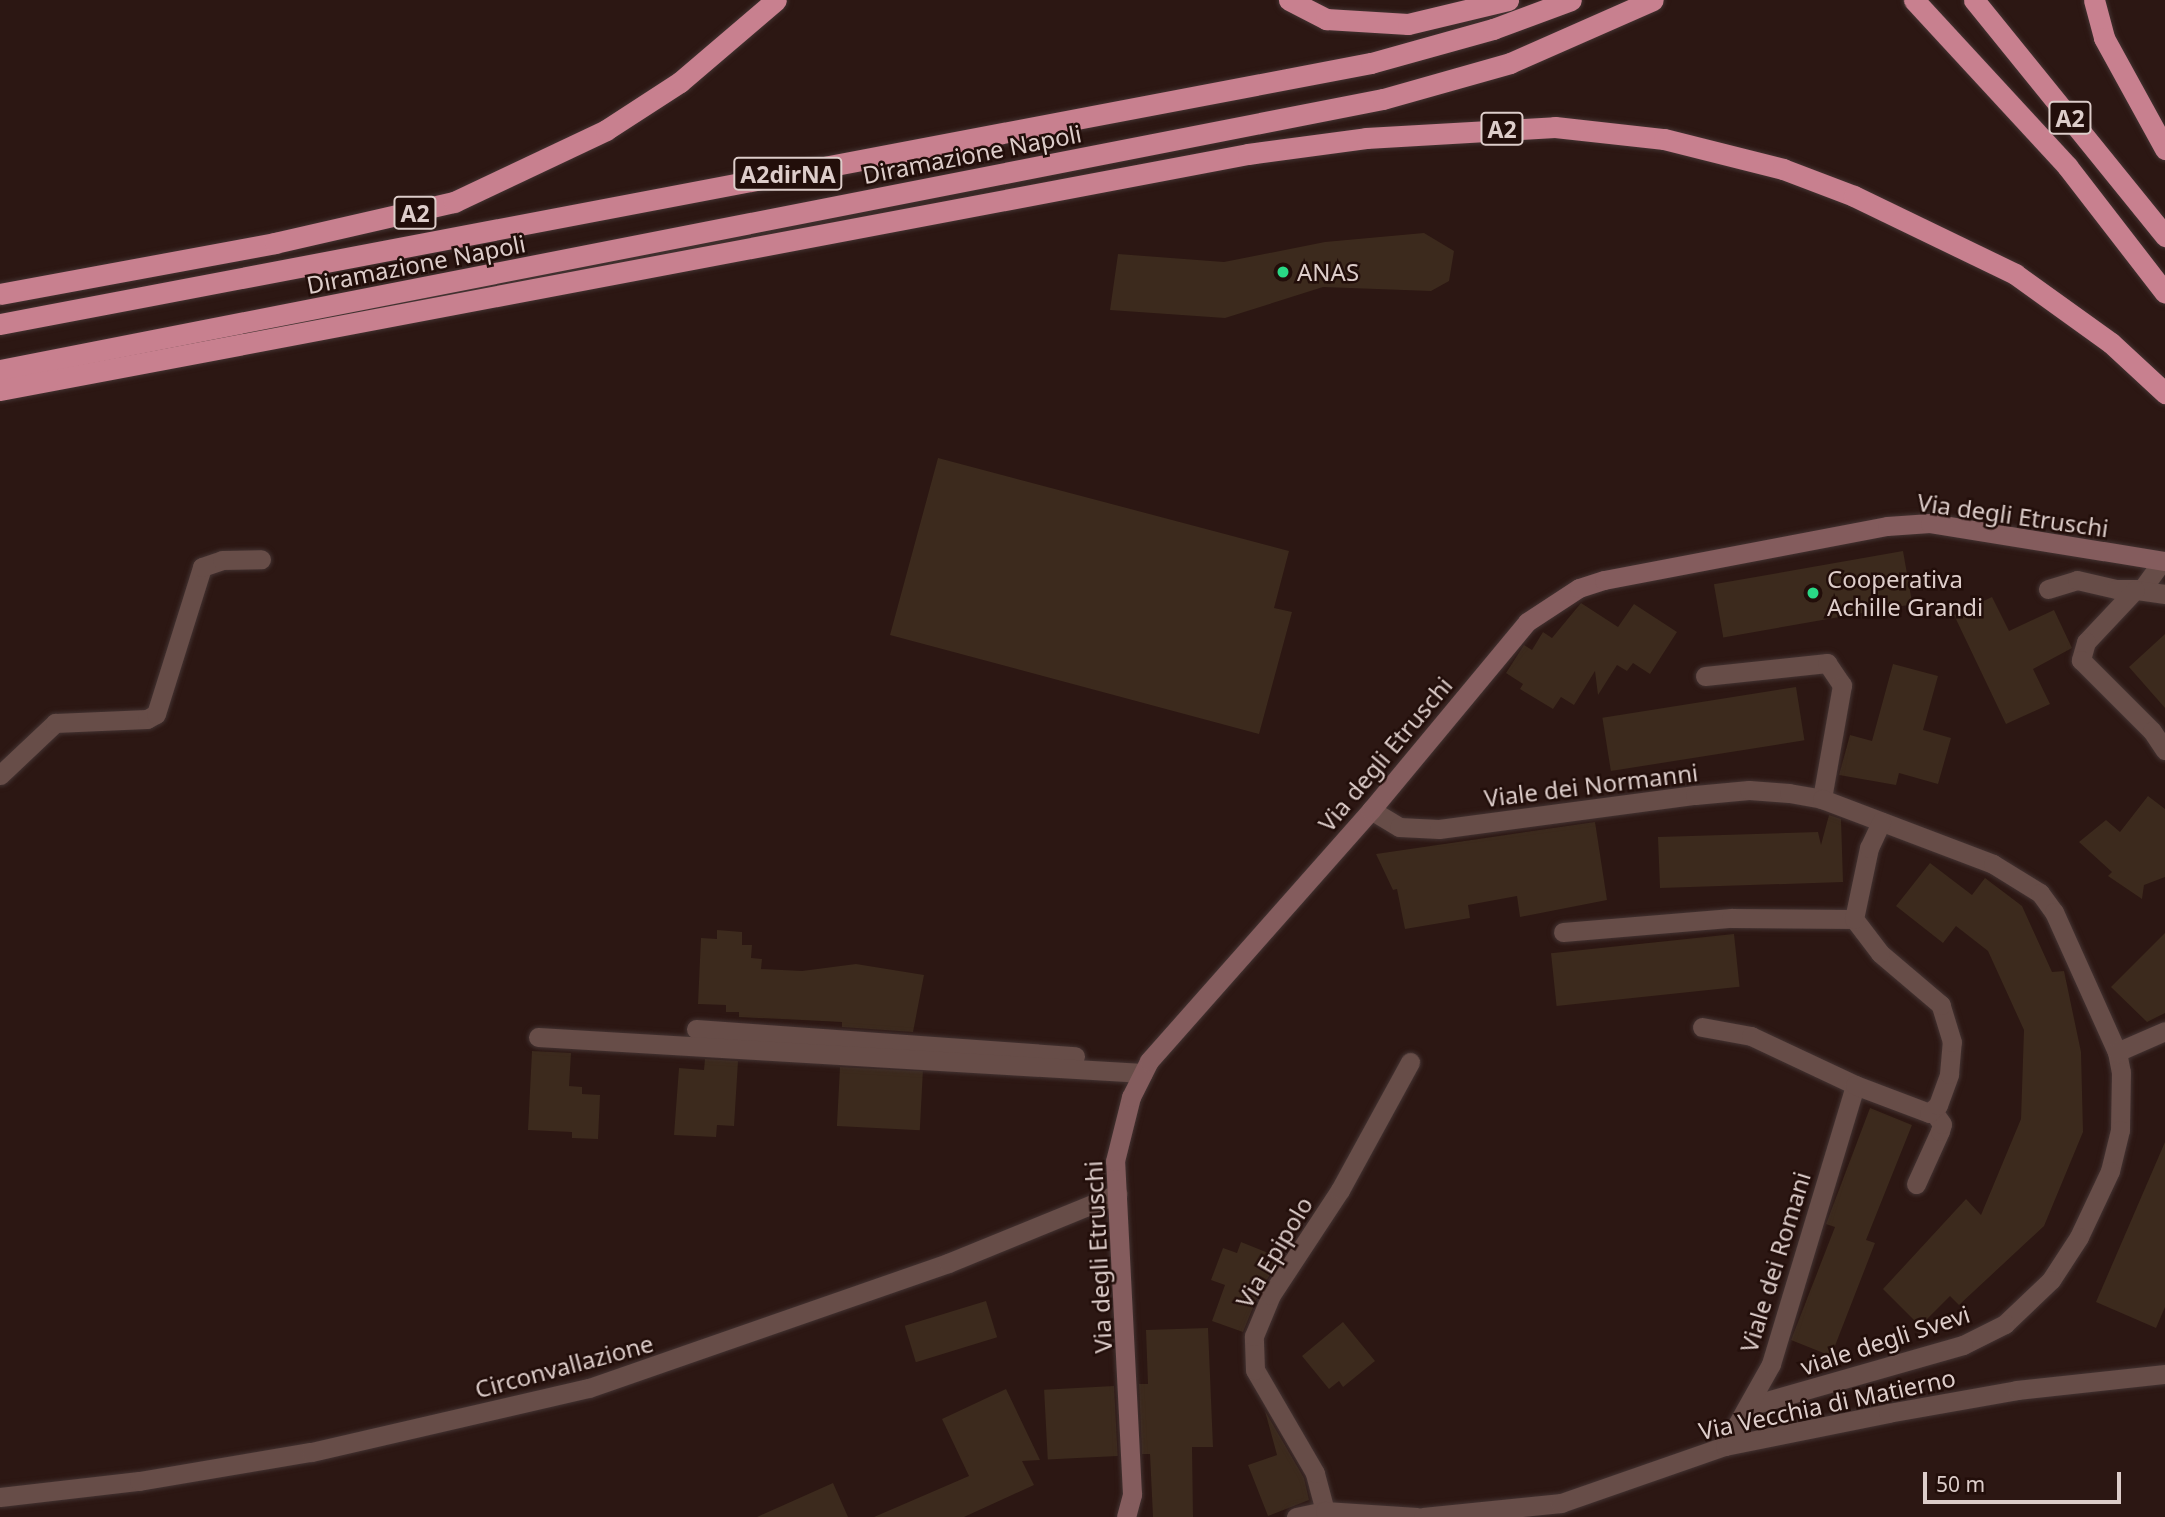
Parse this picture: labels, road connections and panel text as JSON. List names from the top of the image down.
{
  "streets": {
    "highway": ["A2", "Diramazione Napoli", "A2dirNA"],
    "main road": ["Via degli Etruschi"],
    "street": [
      "Viale dei Normanni",
      "Via Epipolo",
      "Viale dei Romani",
      "viale degli Svevi",
      "Circonvallazione",
      "Via Vecchia di Matierno"
    ]
  },
  "crossings": [
    ["Via degli Etruschi", "Viale dei Normanni"],
    ["Via degli Etruschi", "Circonvallazione"],
    ["Viale dei Normanni", "viale degli Svevi"],
    ["Viale dei Romani", "viale degli Svevi"],
    ["Viale dei Romani", "Via Vecchia di Matierno"]
  ],
  "places": ["ANAS", "Cooperativa Achille Grandi"],
  "scale_bar": "50 m"
}
